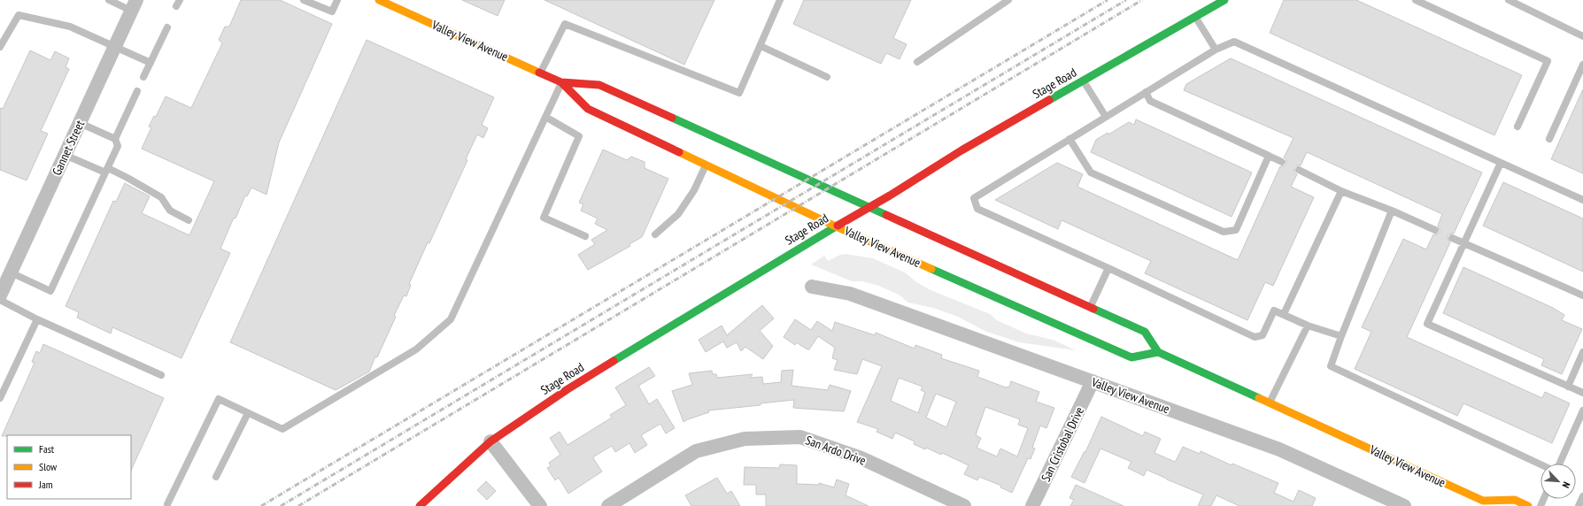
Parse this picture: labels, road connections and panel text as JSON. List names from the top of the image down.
{
  "streets": {
    "main road": ["Valley View Avenue", "Stage Road"],
    "street": ["Gannet Street", "San Cristobal Drive", "San Ardo Drive"]
  },
  "crossings": [
    ["Valley View Avenue", "Stage Road"],
    ["Valley View Avenue", "San Cristobal Drive"]
  ],
  "legend": ["Fast", "Slow", "Jam"],
  "north": "bottom right"
}
